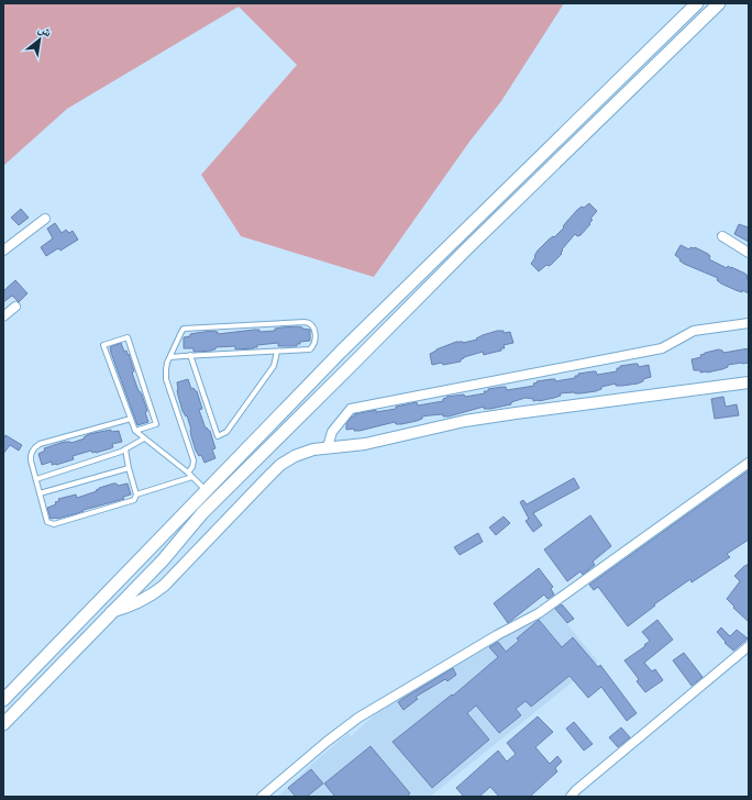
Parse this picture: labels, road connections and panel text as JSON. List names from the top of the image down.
{
  "north": "top right"
}
